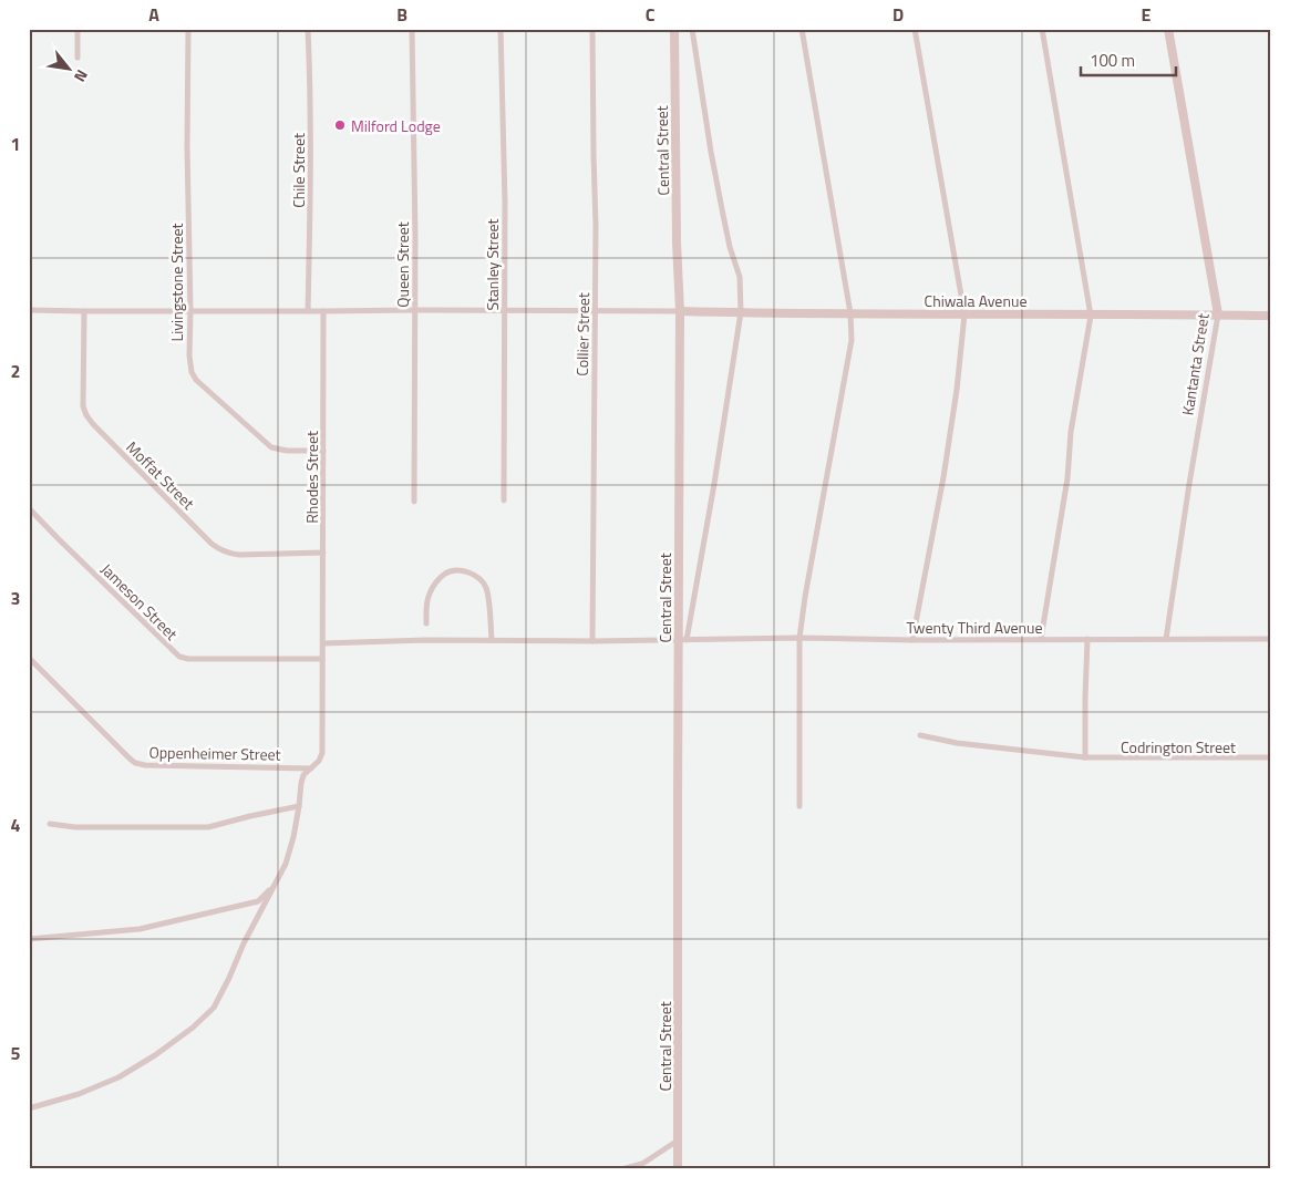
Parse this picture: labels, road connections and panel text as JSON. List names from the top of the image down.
{
  "streets": {
    "street": [
      "Central Street",
      "Chile Street",
      "Queen Street",
      "Stanley Street",
      "Livingstone Street",
      "Chiwala Avenue",
      "Collier Street",
      "Kantanta Street",
      "Moffat Street",
      "Rhodes Street",
      "Jameson Street",
      "Twenty Third Avenue",
      "Codrington Street",
      "Oppenheimer Street"
    ]
  },
  "crossings": [
    ["Central Street", "Chiwala Avenue"],
    ["Central Street", "Twenty Third Avenue"],
    ["Livingstone Street", "Rhodes Street"],
    ["Chiwala Avenue", "Kantanta Street"],
    ["Collier Street", "Twenty Third Avenue"],
    ["Kantanta Street", "Twenty Third Avenue"],
    ["Moffat Street", "Rhodes Street"],
    ["Rhodes Street", "Jameson Street"],
    ["Rhodes Street", "Twenty Third Avenue"],
    ["Rhodes Street", "Oppenheimer Street"]
  ],
  "places": ["Milford Lodge"],
  "scale_bar": "100 m",
  "north": "bottom right",
  "grid": {
    "columns": [
      "A",
      "B",
      "C",
      "D",
      "E"
    ],
    "rows": [
      "1",
      "2",
      "3",
      "4",
      "5"
    ]
  }
}
